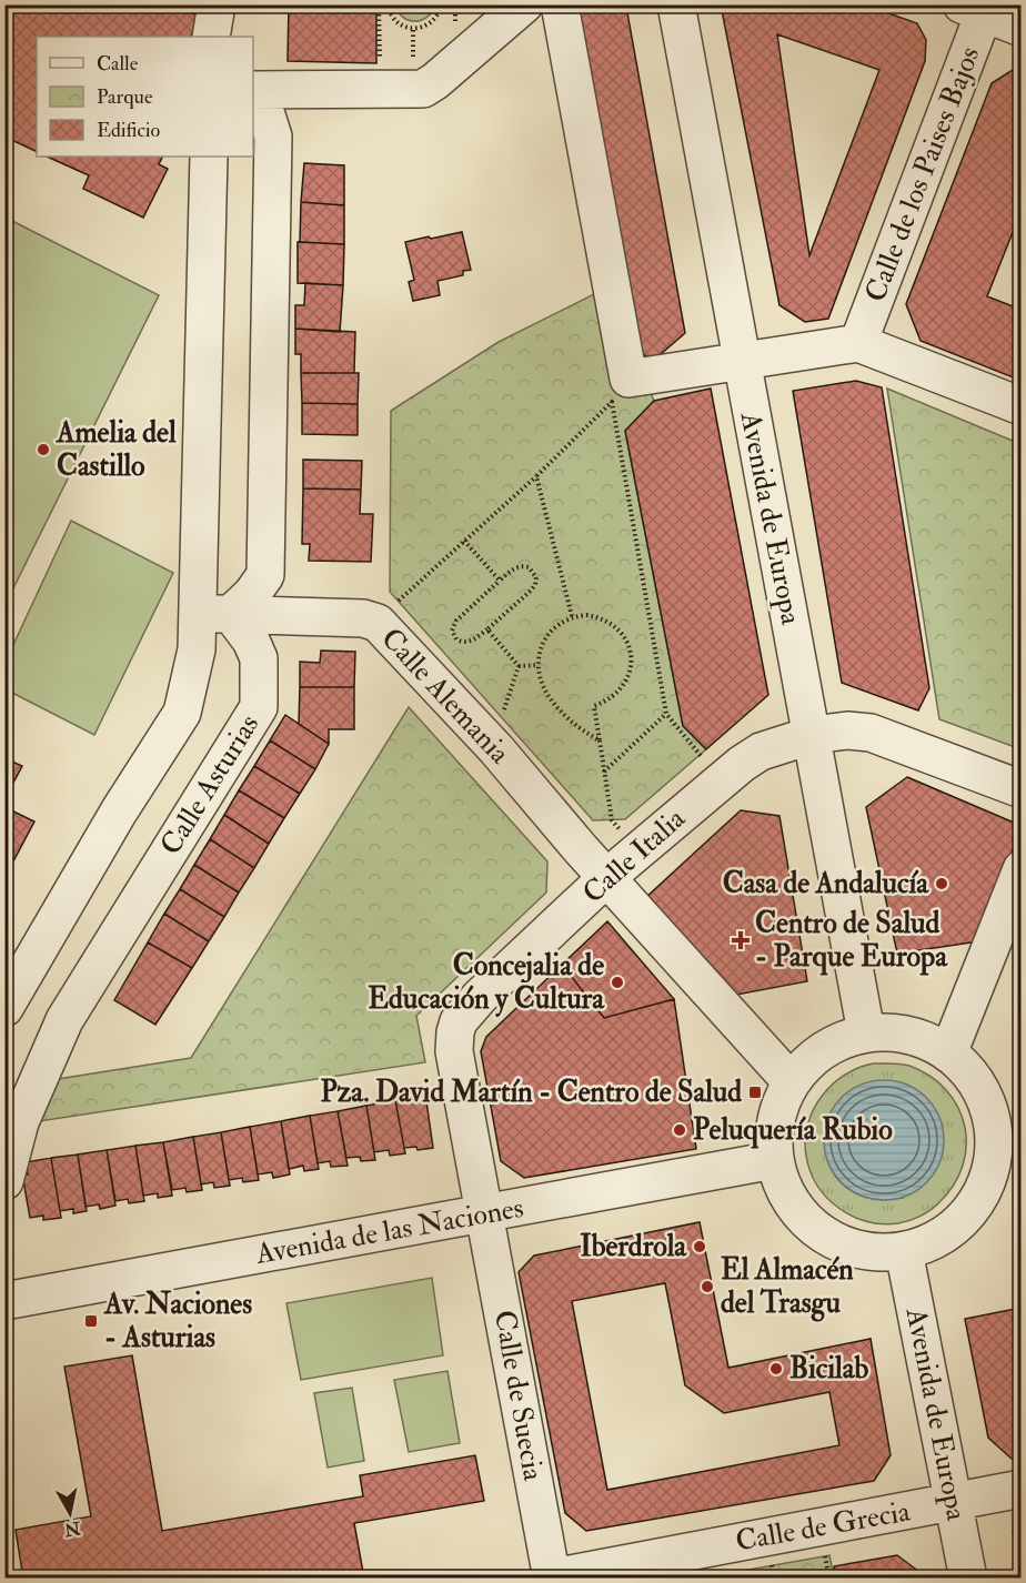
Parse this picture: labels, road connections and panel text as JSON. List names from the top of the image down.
{
  "streets": {
    "street": [
      "Calle de los Paises Bajos",
      "Avenida de Europa",
      "Calle Alemania",
      "Calle Asturias",
      "Calle Italia",
      "Avenida de las Naciones",
      "Calle de Suecia",
      "Calle de Grecia"
    ]
  },
  "crossings": [
    ["Avenida de Europa", "Calle Alemania"],
    ["Avenida de Europa", "Calle Italia"],
    ["Avenida de Europa", "Avenida de las Naciones"],
    ["Avenida de Europa", "Calle de Grecia"],
    ["Calle Alemania", "Calle Asturias"],
    ["Calle Alemania", "Calle Italia"],
    ["Calle Alemania", "Avenida de las Naciones"],
    ["Calle Italia", "Avenida de las Naciones"],
    ["Calle Italia", "Calle de Suecia"],
    ["Avenida de las Naciones", "Calle de Suecia"],
    ["Calle de Suecia", "Calle de Grecia"]
  ],
  "places": {
    "other": [
      "Amelia del Castillo",
      "Casa de Andalucía",
      "Concejalia de Educación y Cultura",
      "Peluquería Rubio",
      "Iberdrola",
      "El Almacén del Trasgu",
      "Bicilab"
    ],
    "health": ["Centro de Salud - Parque Europa"],
    "transit": ["Pza. David Martín - Centro de Salud", "Av. Naciones - Asturias"]
  },
  "legend": ["Calle", "Parque", "Edificio"],
  "north": "bottom"
}
